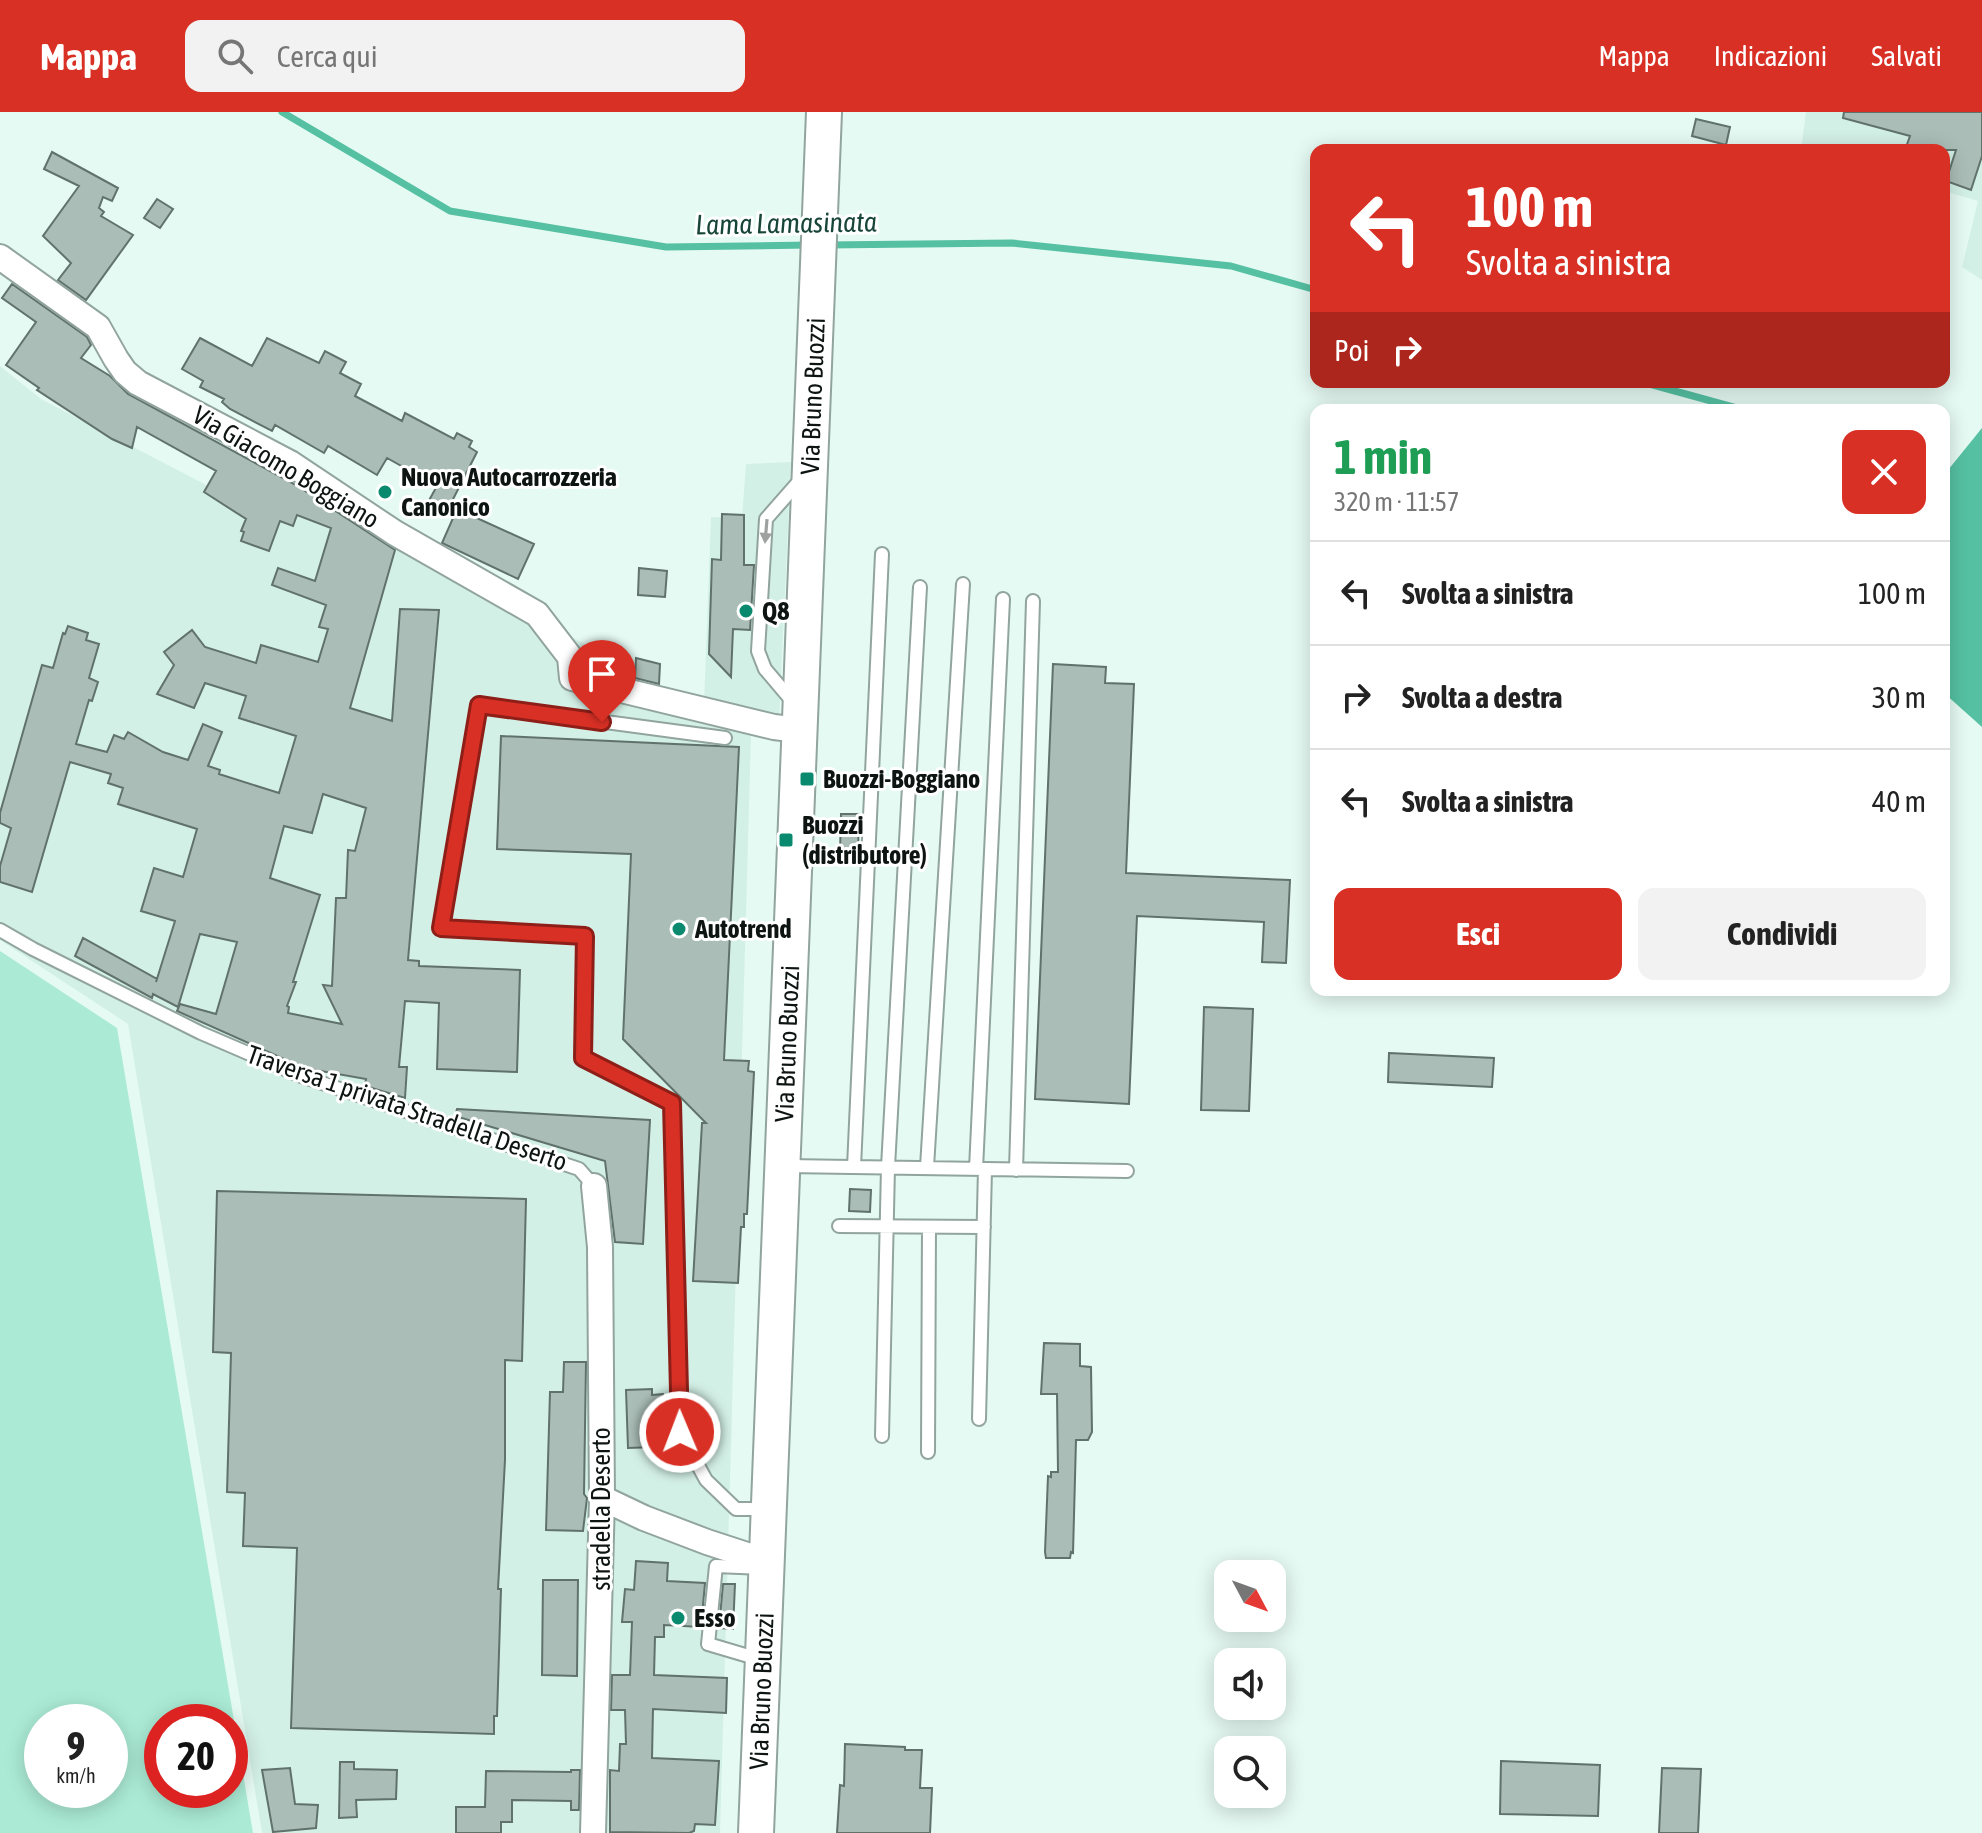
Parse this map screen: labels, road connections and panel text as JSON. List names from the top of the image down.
{
  "streets": {
    "main road": ["Via Bruno Buozzi"],
    "street": ["Via Giacomo Boggiano", "stradella Deserto"],
    "lane": ["Traversa 1 privata Stradella Deserto"]
  },
  "crossings": [
    ["Via Bruno Buozzi", "Via Giacomo Boggiano"],
    ["Traversa 1 privata Stradella Deserto", "stradella Deserto"]
  ],
  "water": ["Lama Lamasinata"],
  "places": {
    "other": [
      "Nuova Autocarrozzeria Canonico",
      "Q8",
      "Autotrend",
      "Esso"
    ],
    "transit": ["Buozzi-Boggiano", "Buozzi (distributore)"]
  },
  "north": "bottom right",
  "page": {
    "header": "Mappa",
    "search": "Cerca qui",
    "nav": ["Mappa", "Indicazioni", "Salvati"],
    "turn": ["100 m", "Svolta a sinistra"],
    "then": "Poi",
    "heading": ["1 min", "320 m · 11:57"],
    "list": [
      {
        "name": "Svolta a sinistra",
        "value": "100 m"
      },
      {
        "name": "Svolta a destra",
        "value": "30 m"
      },
      {
        "name": "Svolta a sinistra",
        "value": "40 m"
      }
    ],
    "buttons": ["Esci", "Condividi"],
    "speed": "9 km/h",
    "limit": "20"
  }
}
